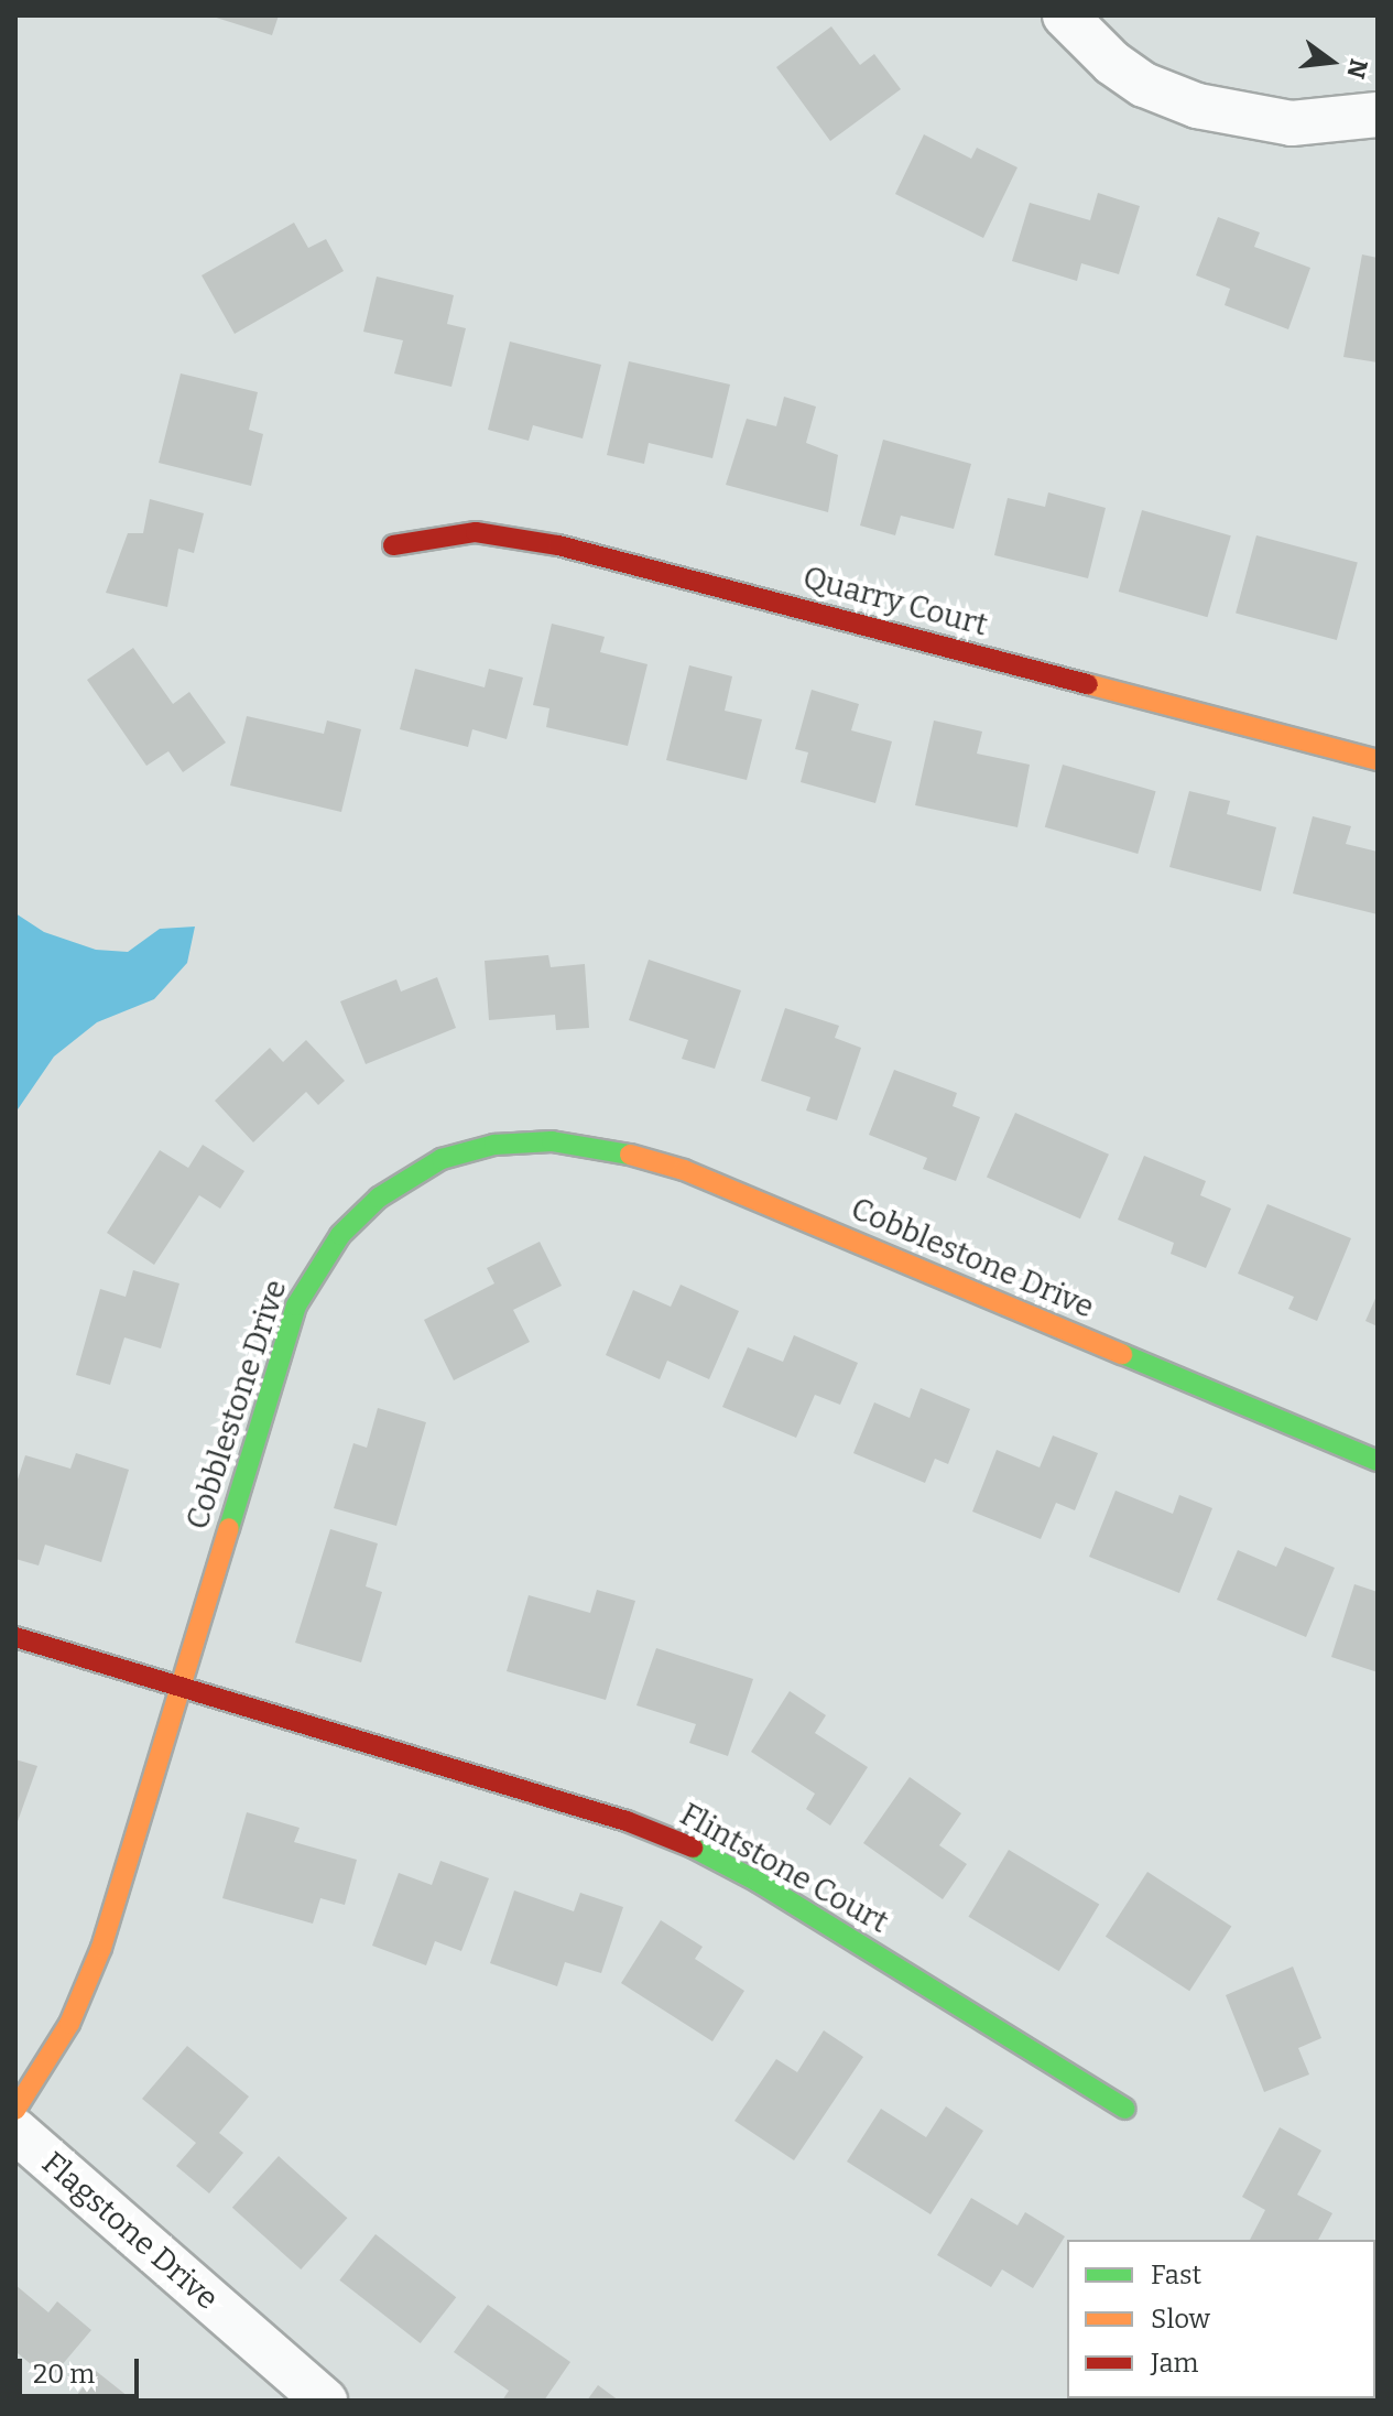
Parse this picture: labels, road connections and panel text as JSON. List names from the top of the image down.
{
  "streets": {
    "street": [
      "Quarry Court",
      "Cobblestone Drive",
      "Flintstone Court",
      "Flagstone Drive"
    ]
  },
  "crossings": [
    ["Cobblestone Drive", "Flintstone Court"]
  ],
  "legend": ["Fast", "Slow", "Jam"],
  "scale_bar": "20 m",
  "north": "right"
}
